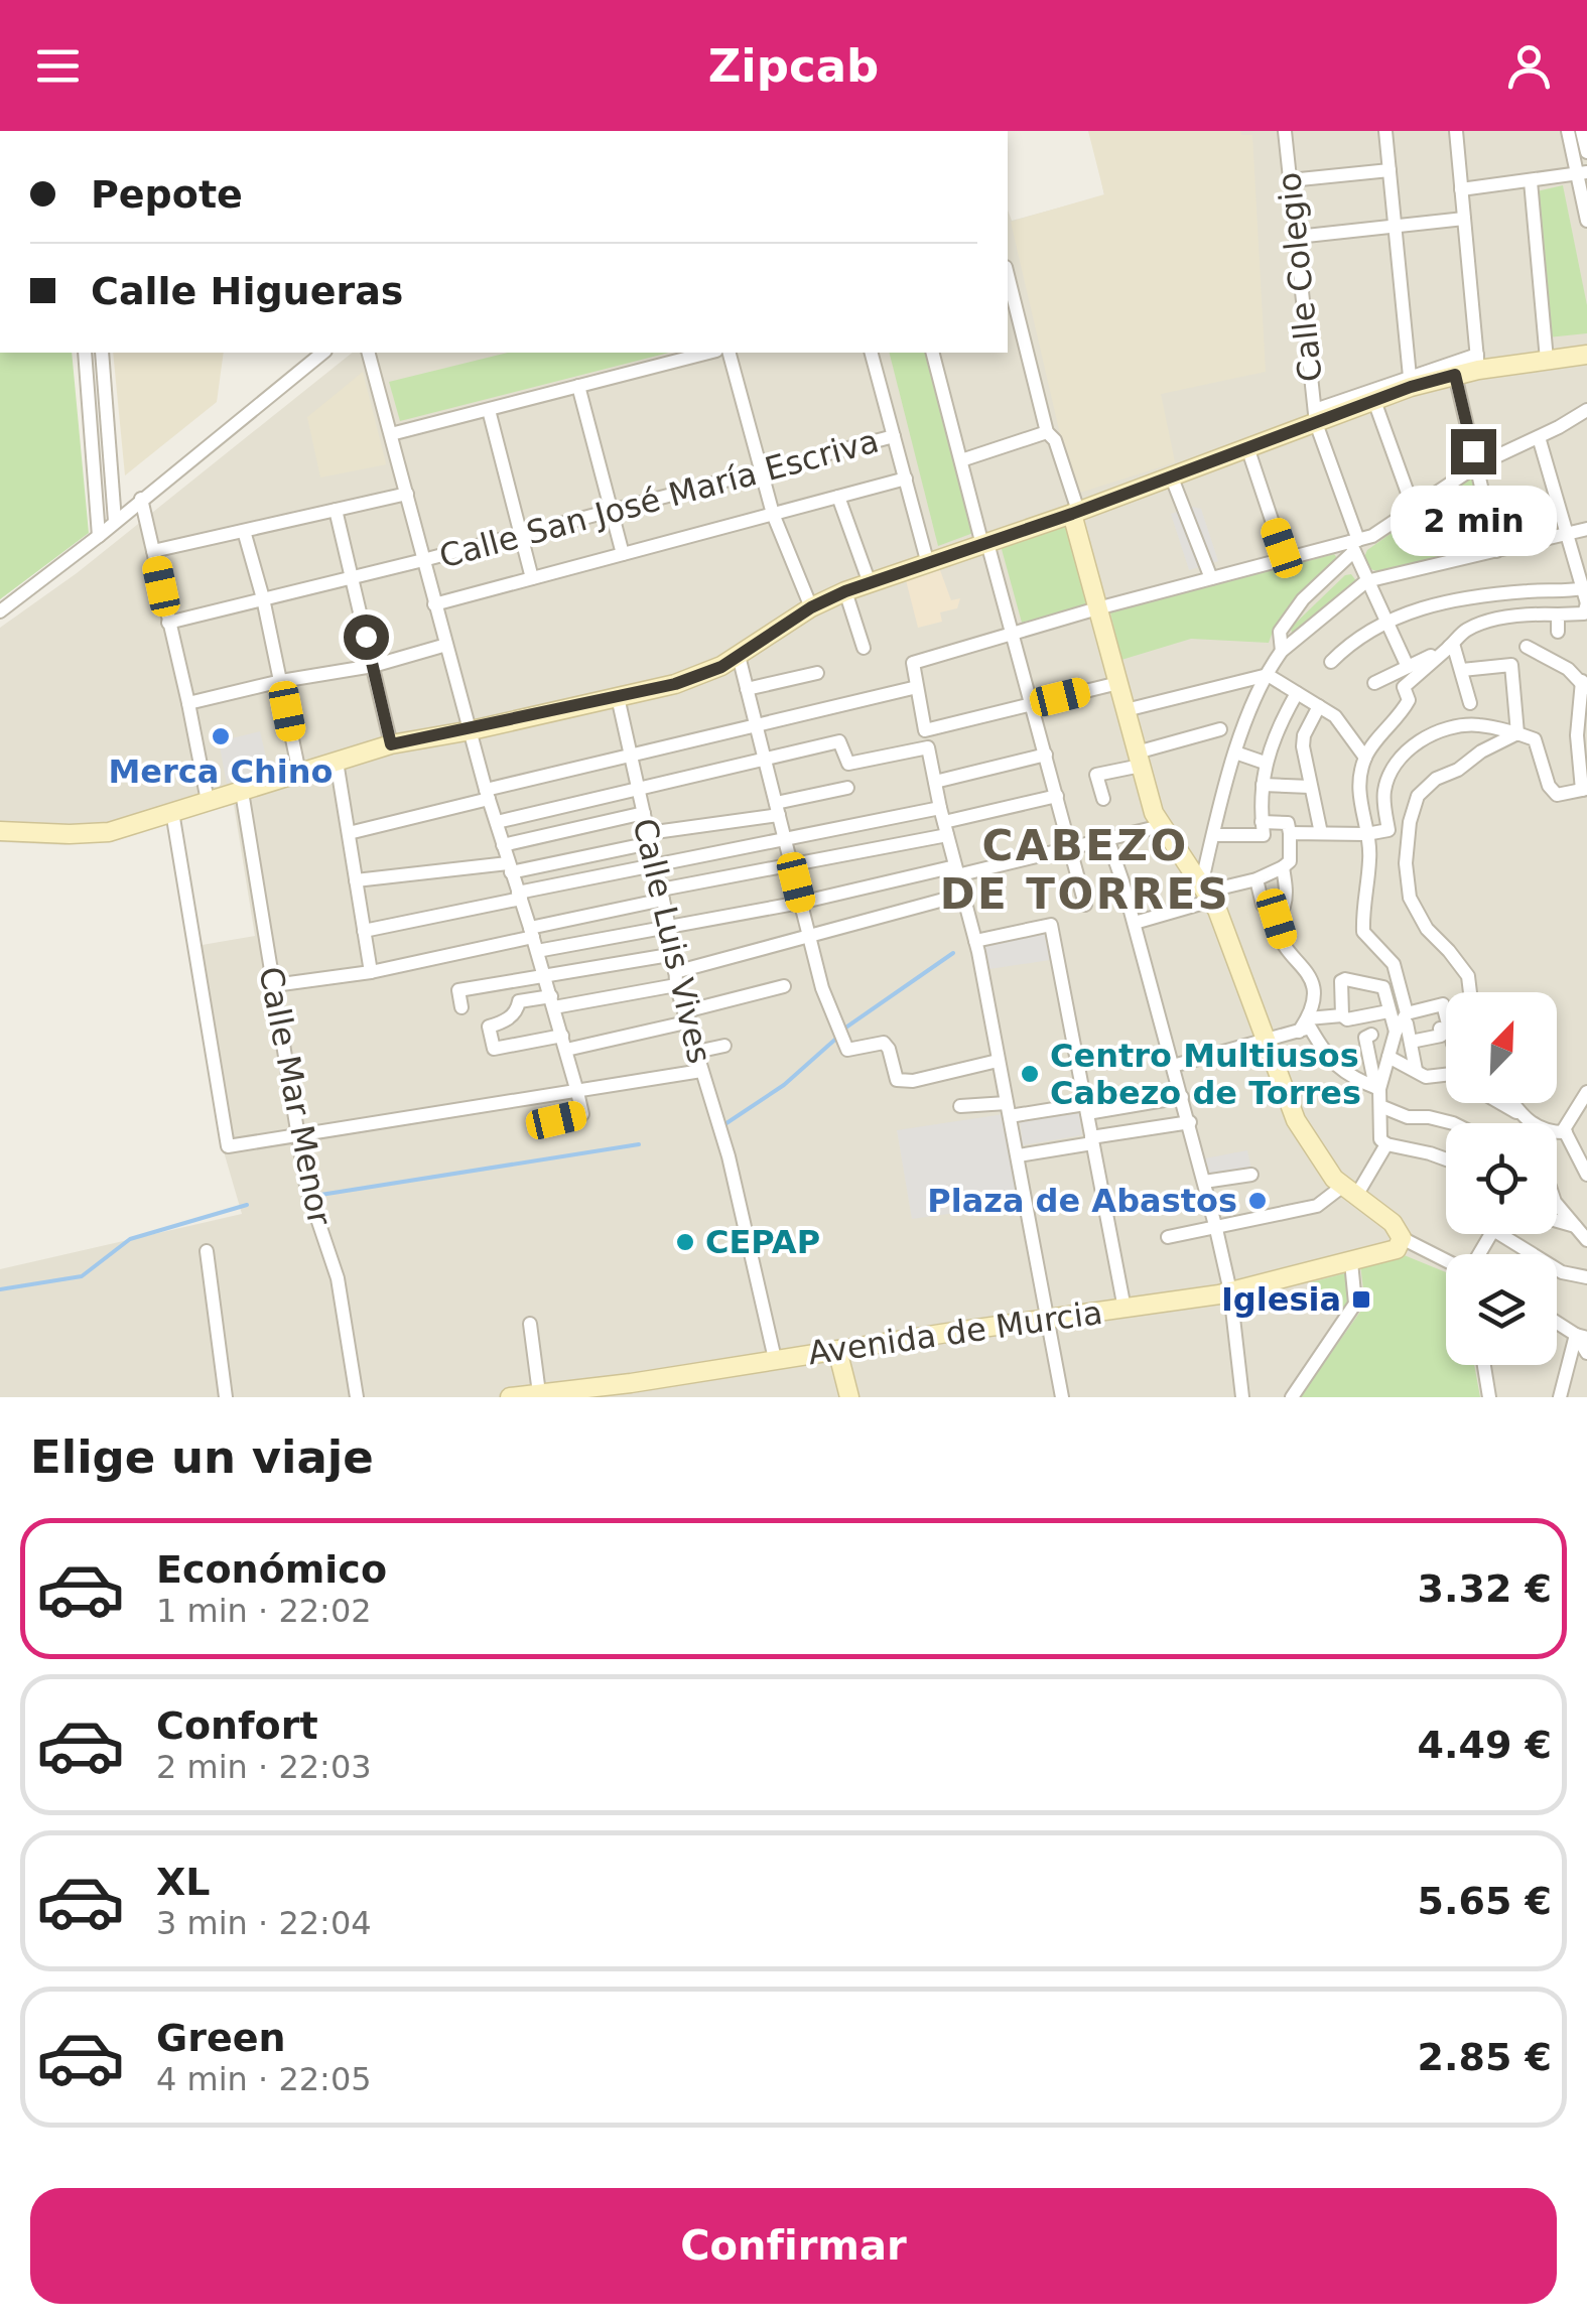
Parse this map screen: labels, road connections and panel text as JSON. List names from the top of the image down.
{
  "streets": {
    "street": [
      "Calle Colegio",
      "Calle San José María Escriva",
      "Calle Luis Vives",
      "Calle Mar Menor",
      "Avenida de Murcia"
    ]
  },
  "crossings": [
    ["Calle Luis Vives", "Avenida de Murcia"]
  ],
  "districts": ["CABEZO DE TORRES"],
  "places": {
    "other": [
      "Merca Chino",
      "Centro Multiusos Cabezo de Torres",
      "Plaza de Abastos",
      "CEPAP"
    ],
    "transit": ["Iglesia"]
  },
  "north": "top right",
  "page": {
    "header": "Zipcab",
    "banner": ["Pepote", "Calle Higueras"],
    "bubble": "2 min",
    "heading": "Elige un viaje",
    "list": [
      {
        "name": "Económico",
        "note": "1 min · 22:02",
        "value": "3.32 €"
      },
      {
        "name": "Confort",
        "note": "2 min · 22:03",
        "value": "4.49 €"
      },
      {
        "name": "XL",
        "note": "3 min · 22:04",
        "value": "5.65 €"
      },
      {
        "name": "Green",
        "note": "4 min · 22:05",
        "value": "2.85 €"
      }
    ],
    "buttons": "Confirmar"
  }
}
